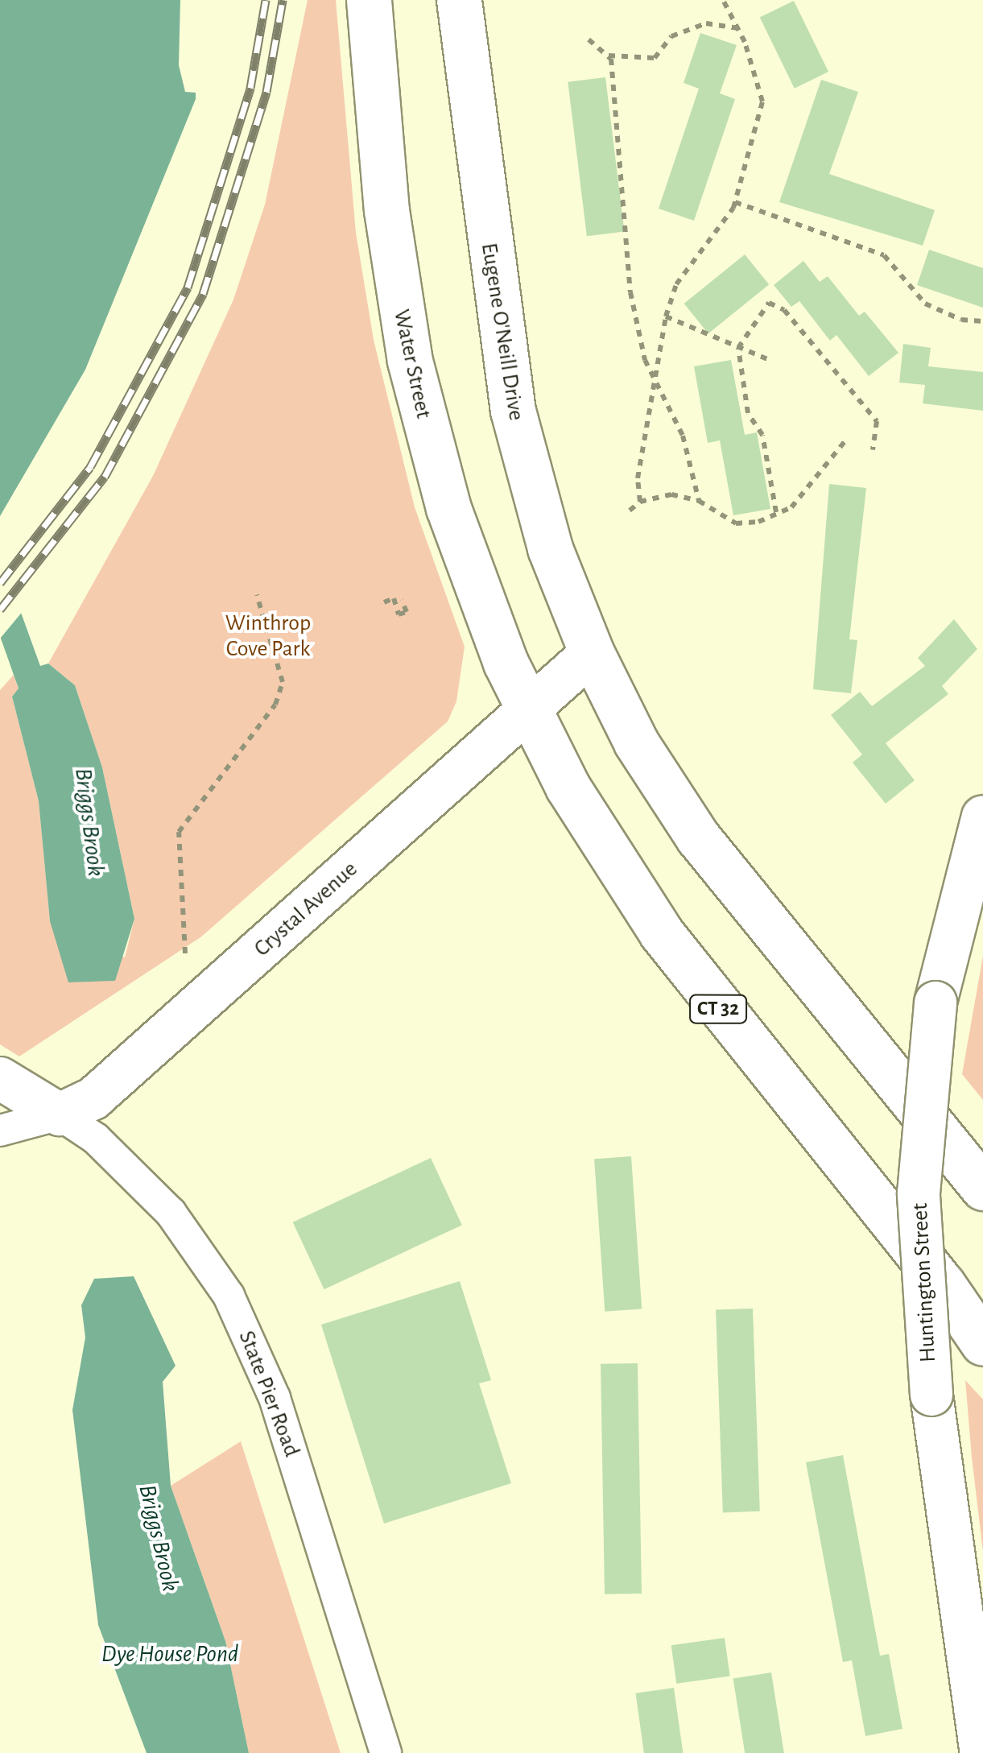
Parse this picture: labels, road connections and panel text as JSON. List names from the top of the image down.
{
  "streets": {
    "main road": [
      "Eugene O'Neill Drive",
      "Water Street",
      "Crystal Avenue",
      "CT 32",
      "Huntington Street",
      "State Pier Road"
    ]
  },
  "crossings": [
    ["Eugene O'Neill Drive", "Crystal Avenue"],
    ["Water Street", "Crystal Avenue"],
    ["Water Street", "CT 32"],
    ["Crystal Avenue", "CT 32"],
    ["Crystal Avenue", "State Pier Road"]
  ],
  "water": ["Briggs Brook", "Dye House Pond"],
  "parks": ["Winthrop Cove Park"]
}
